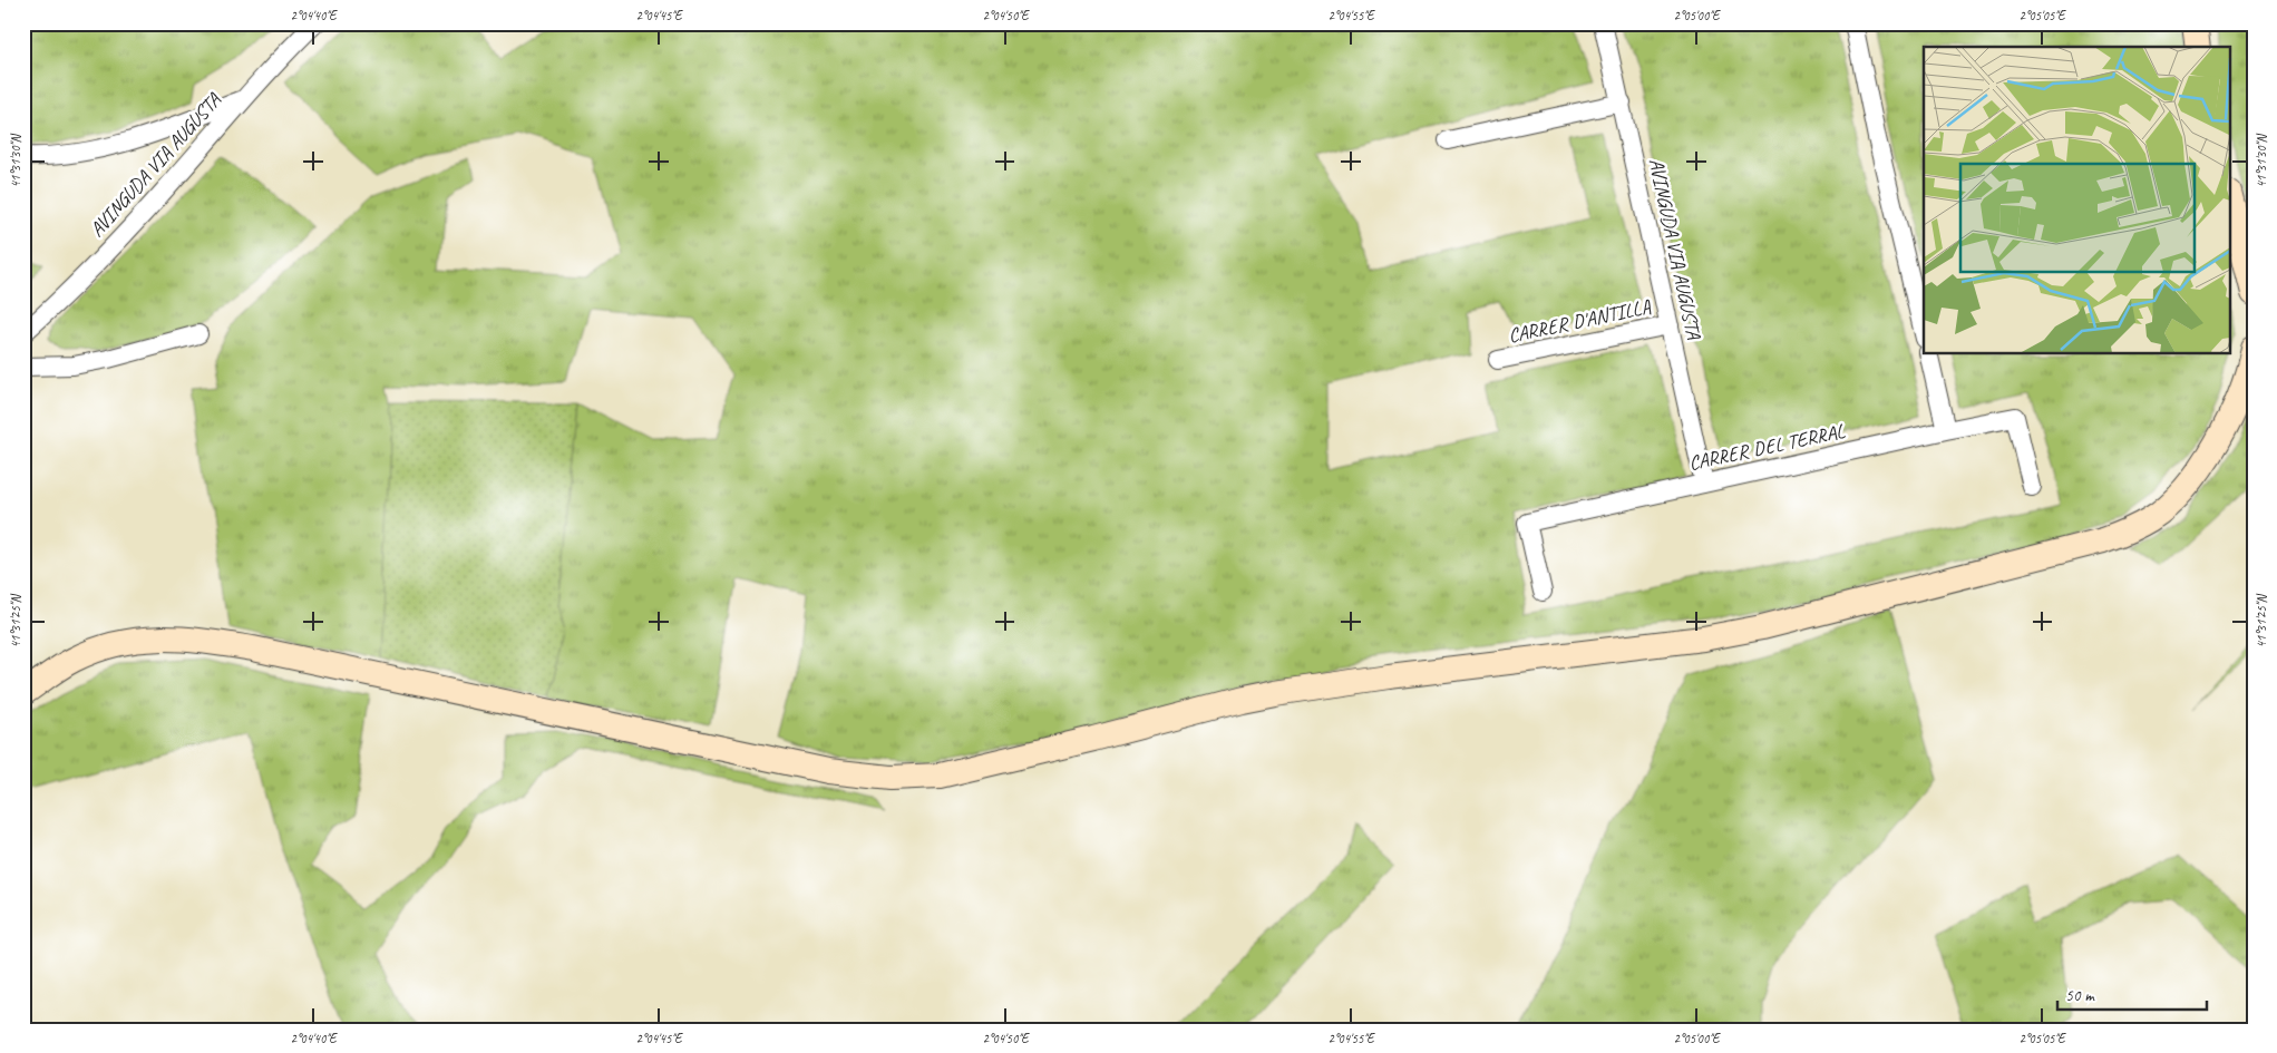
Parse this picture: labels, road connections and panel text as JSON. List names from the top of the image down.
{
  "streets": {
    "street": ["AVINGUDA VIA AUGUSTA", "CARRER D'ANTILLA", "CARRER DEL TERRAL"]
  },
  "crossings": [
    ["AVINGUDA VIA AUGUSTA", "CARRER D'ANTILLA"],
    ["AVINGUDA VIA AUGUSTA", "CARRER DEL TERRAL"]
  ],
  "scale_bar": "50 m",
  "coordinates": [
    "2°04'40\"E",
    "2°04'45\"E",
    "2°04'50\"E",
    "2°04'55\"E",
    "2°05'00\"E",
    "2°05'05\"E",
    "41°31'30\"N",
    "41°31'25\"N"
  ]
}
